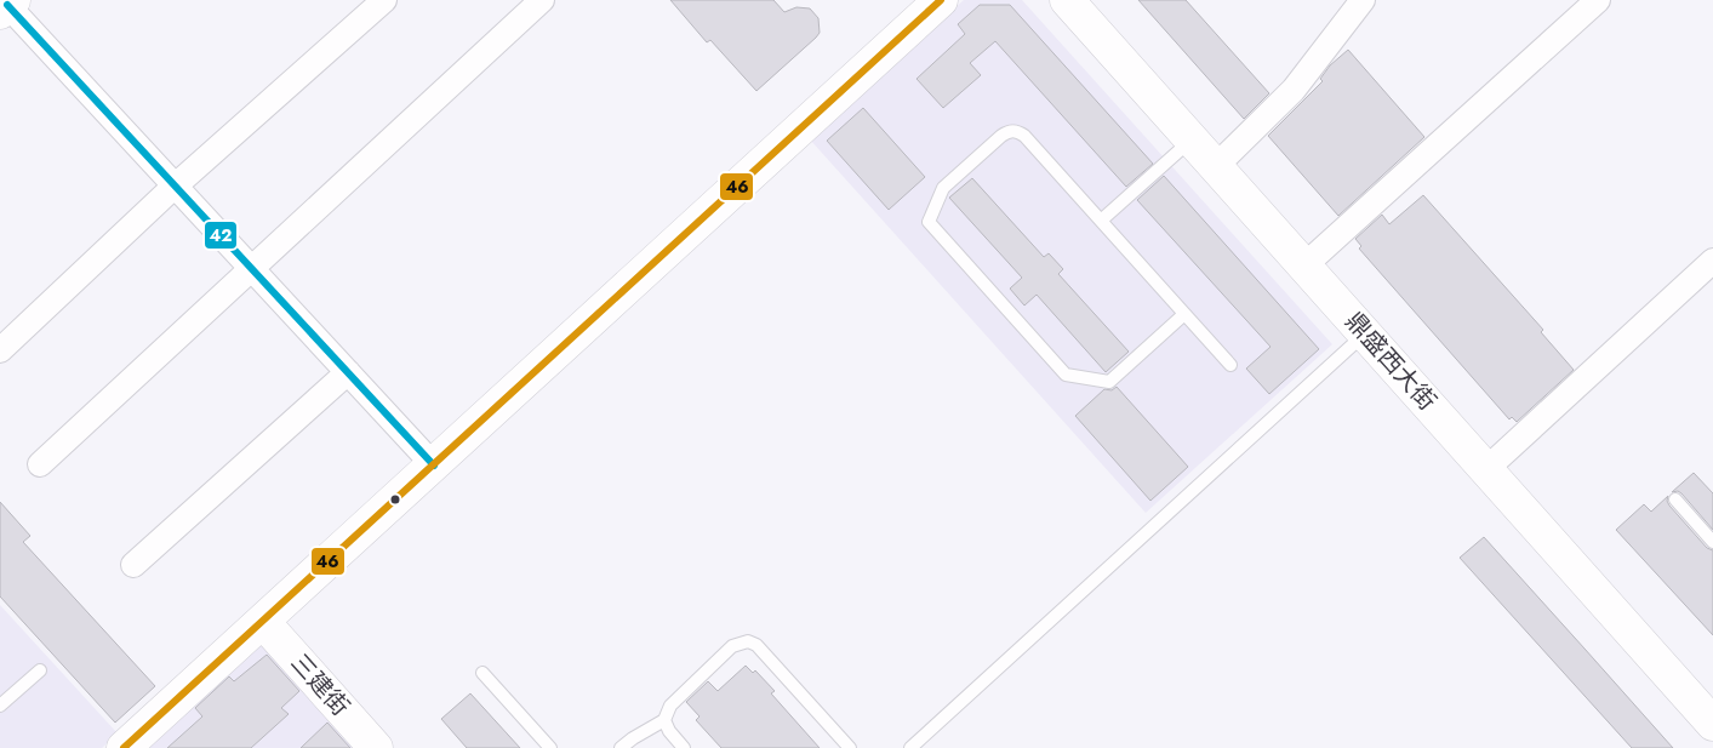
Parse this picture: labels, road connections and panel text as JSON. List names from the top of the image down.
{
  "streets": {
    "street": ["鼎盛西大街", "三建街"]
  },
  "lines": ["transit line 46", "transit line 42"]
}
